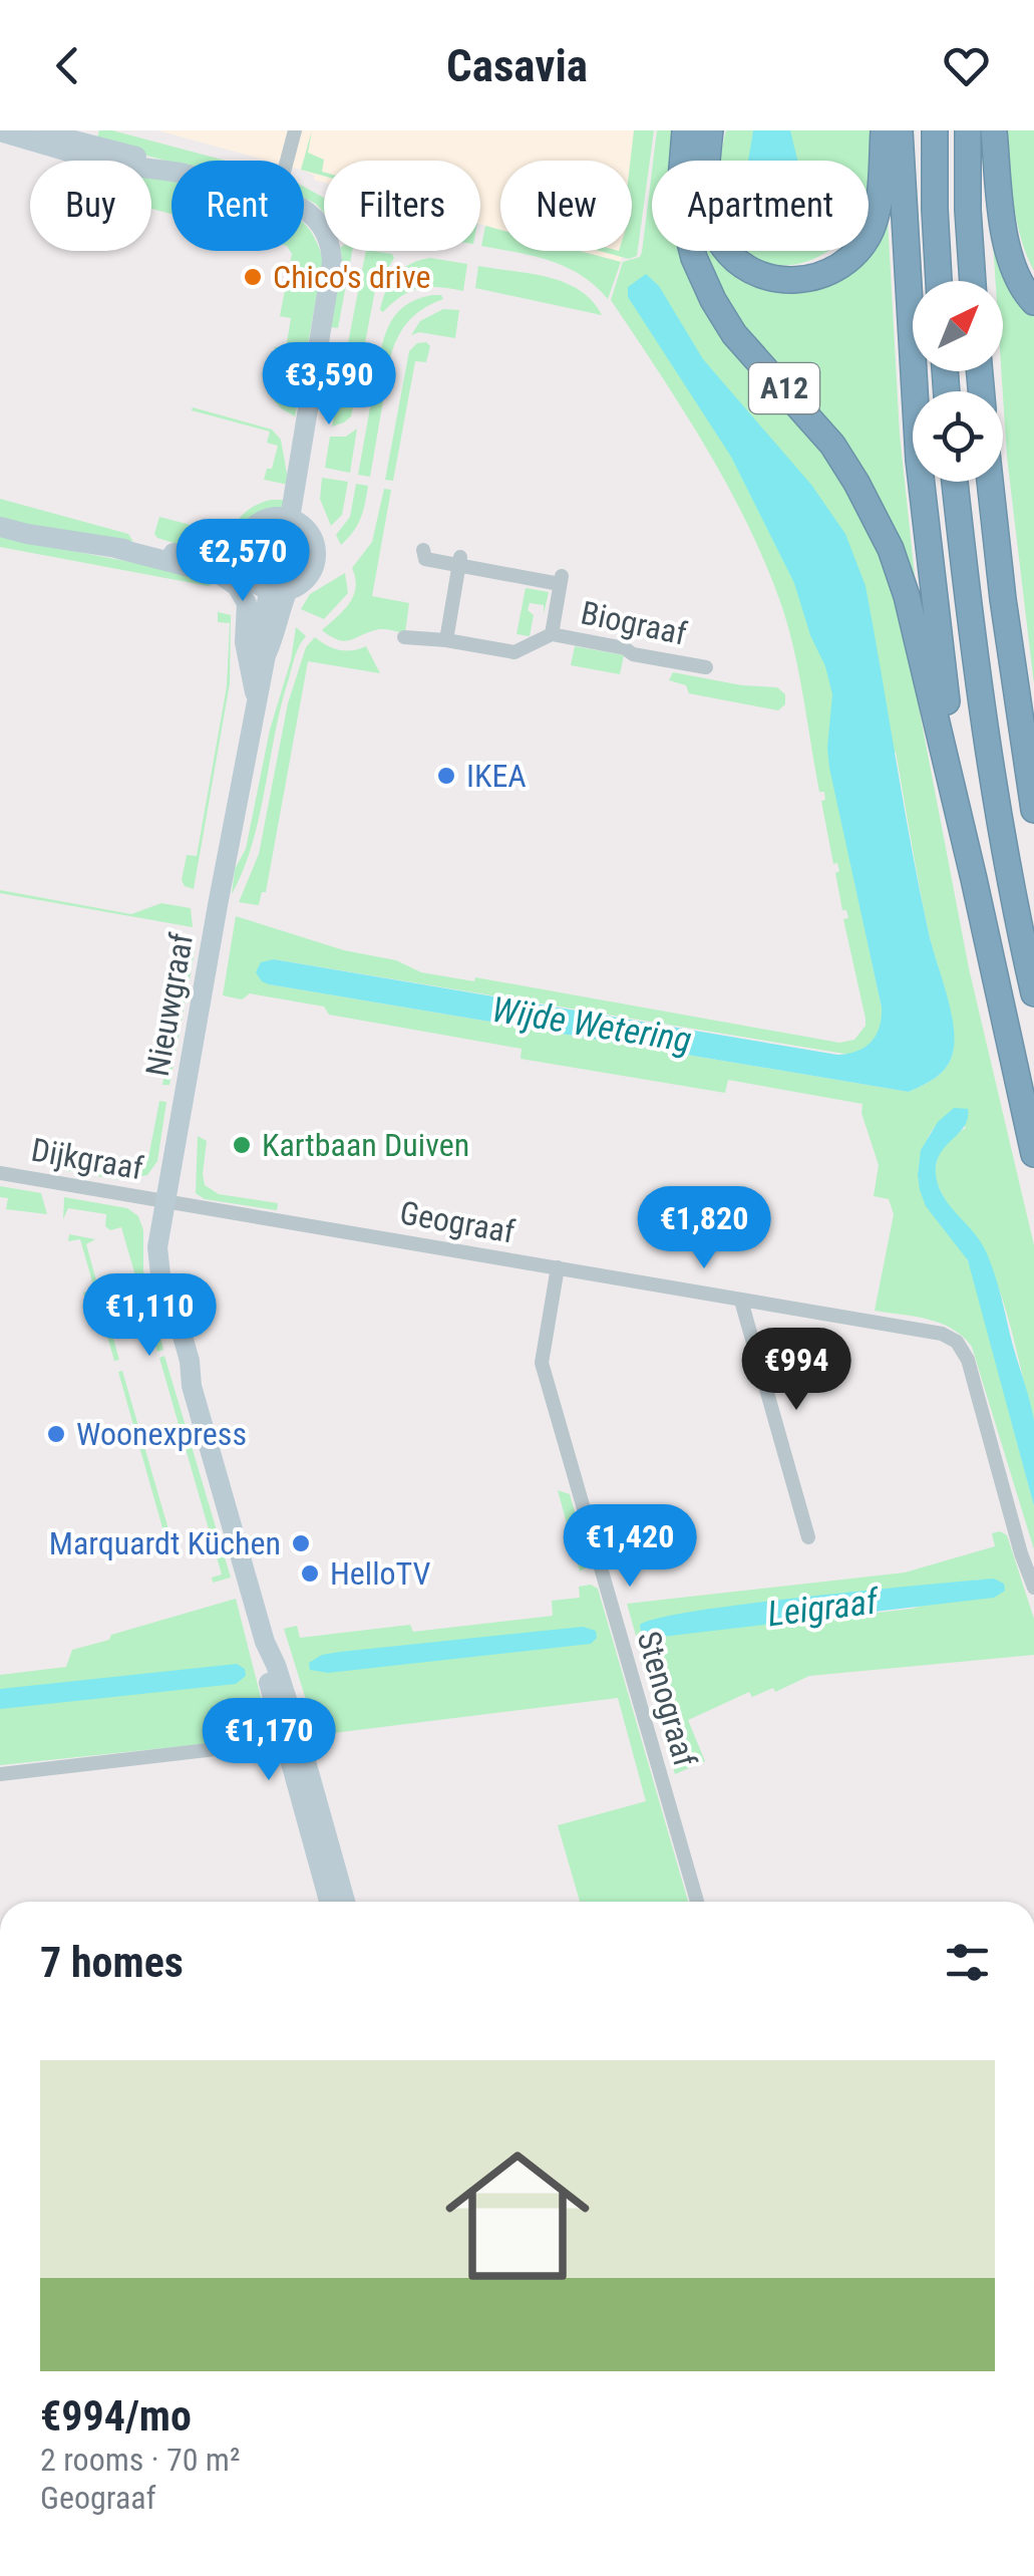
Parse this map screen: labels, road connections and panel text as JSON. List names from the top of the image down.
{
  "streets": {
    "highway": ["A12"],
    "street": [
      "Biograaf",
      "Nieuwgraaf",
      "Dijkgraaf",
      "Geograaf",
      "Stenograaf"
    ]
  },
  "crossings": [
    ["Nieuwgraaf", "Dijkgraaf"],
    ["Nieuwgraaf", "Geograaf"],
    ["Dijkgraaf", "Geograaf"],
    ["Geograaf", "Stenograaf"]
  ],
  "water": ["Wijde Wetering", "Leigraaf"],
  "places": [
    "Chico's drive",
    "IKEA",
    "Kartbaan Duiven",
    "Woonexpress",
    "Marquardt Küchen",
    "HelloTV"
  ],
  "north": "top right",
  "page": {
    "header": "Casavia",
    "chip": [
      "Buy",
      "Rent",
      "Filters",
      "New",
      "Apartment"
    ],
    "price": [
      "€3,590",
      "€2,570",
      "€1,820",
      "€1,110",
      "€994",
      "€1,420",
      "€1,170"
    ],
    "heading": "7 homes",
    "list": [
      {
        "name": "€994/mo",
        "note": "2 rooms · 70 m² · Geograaf"
      }
    ]
  }
}
